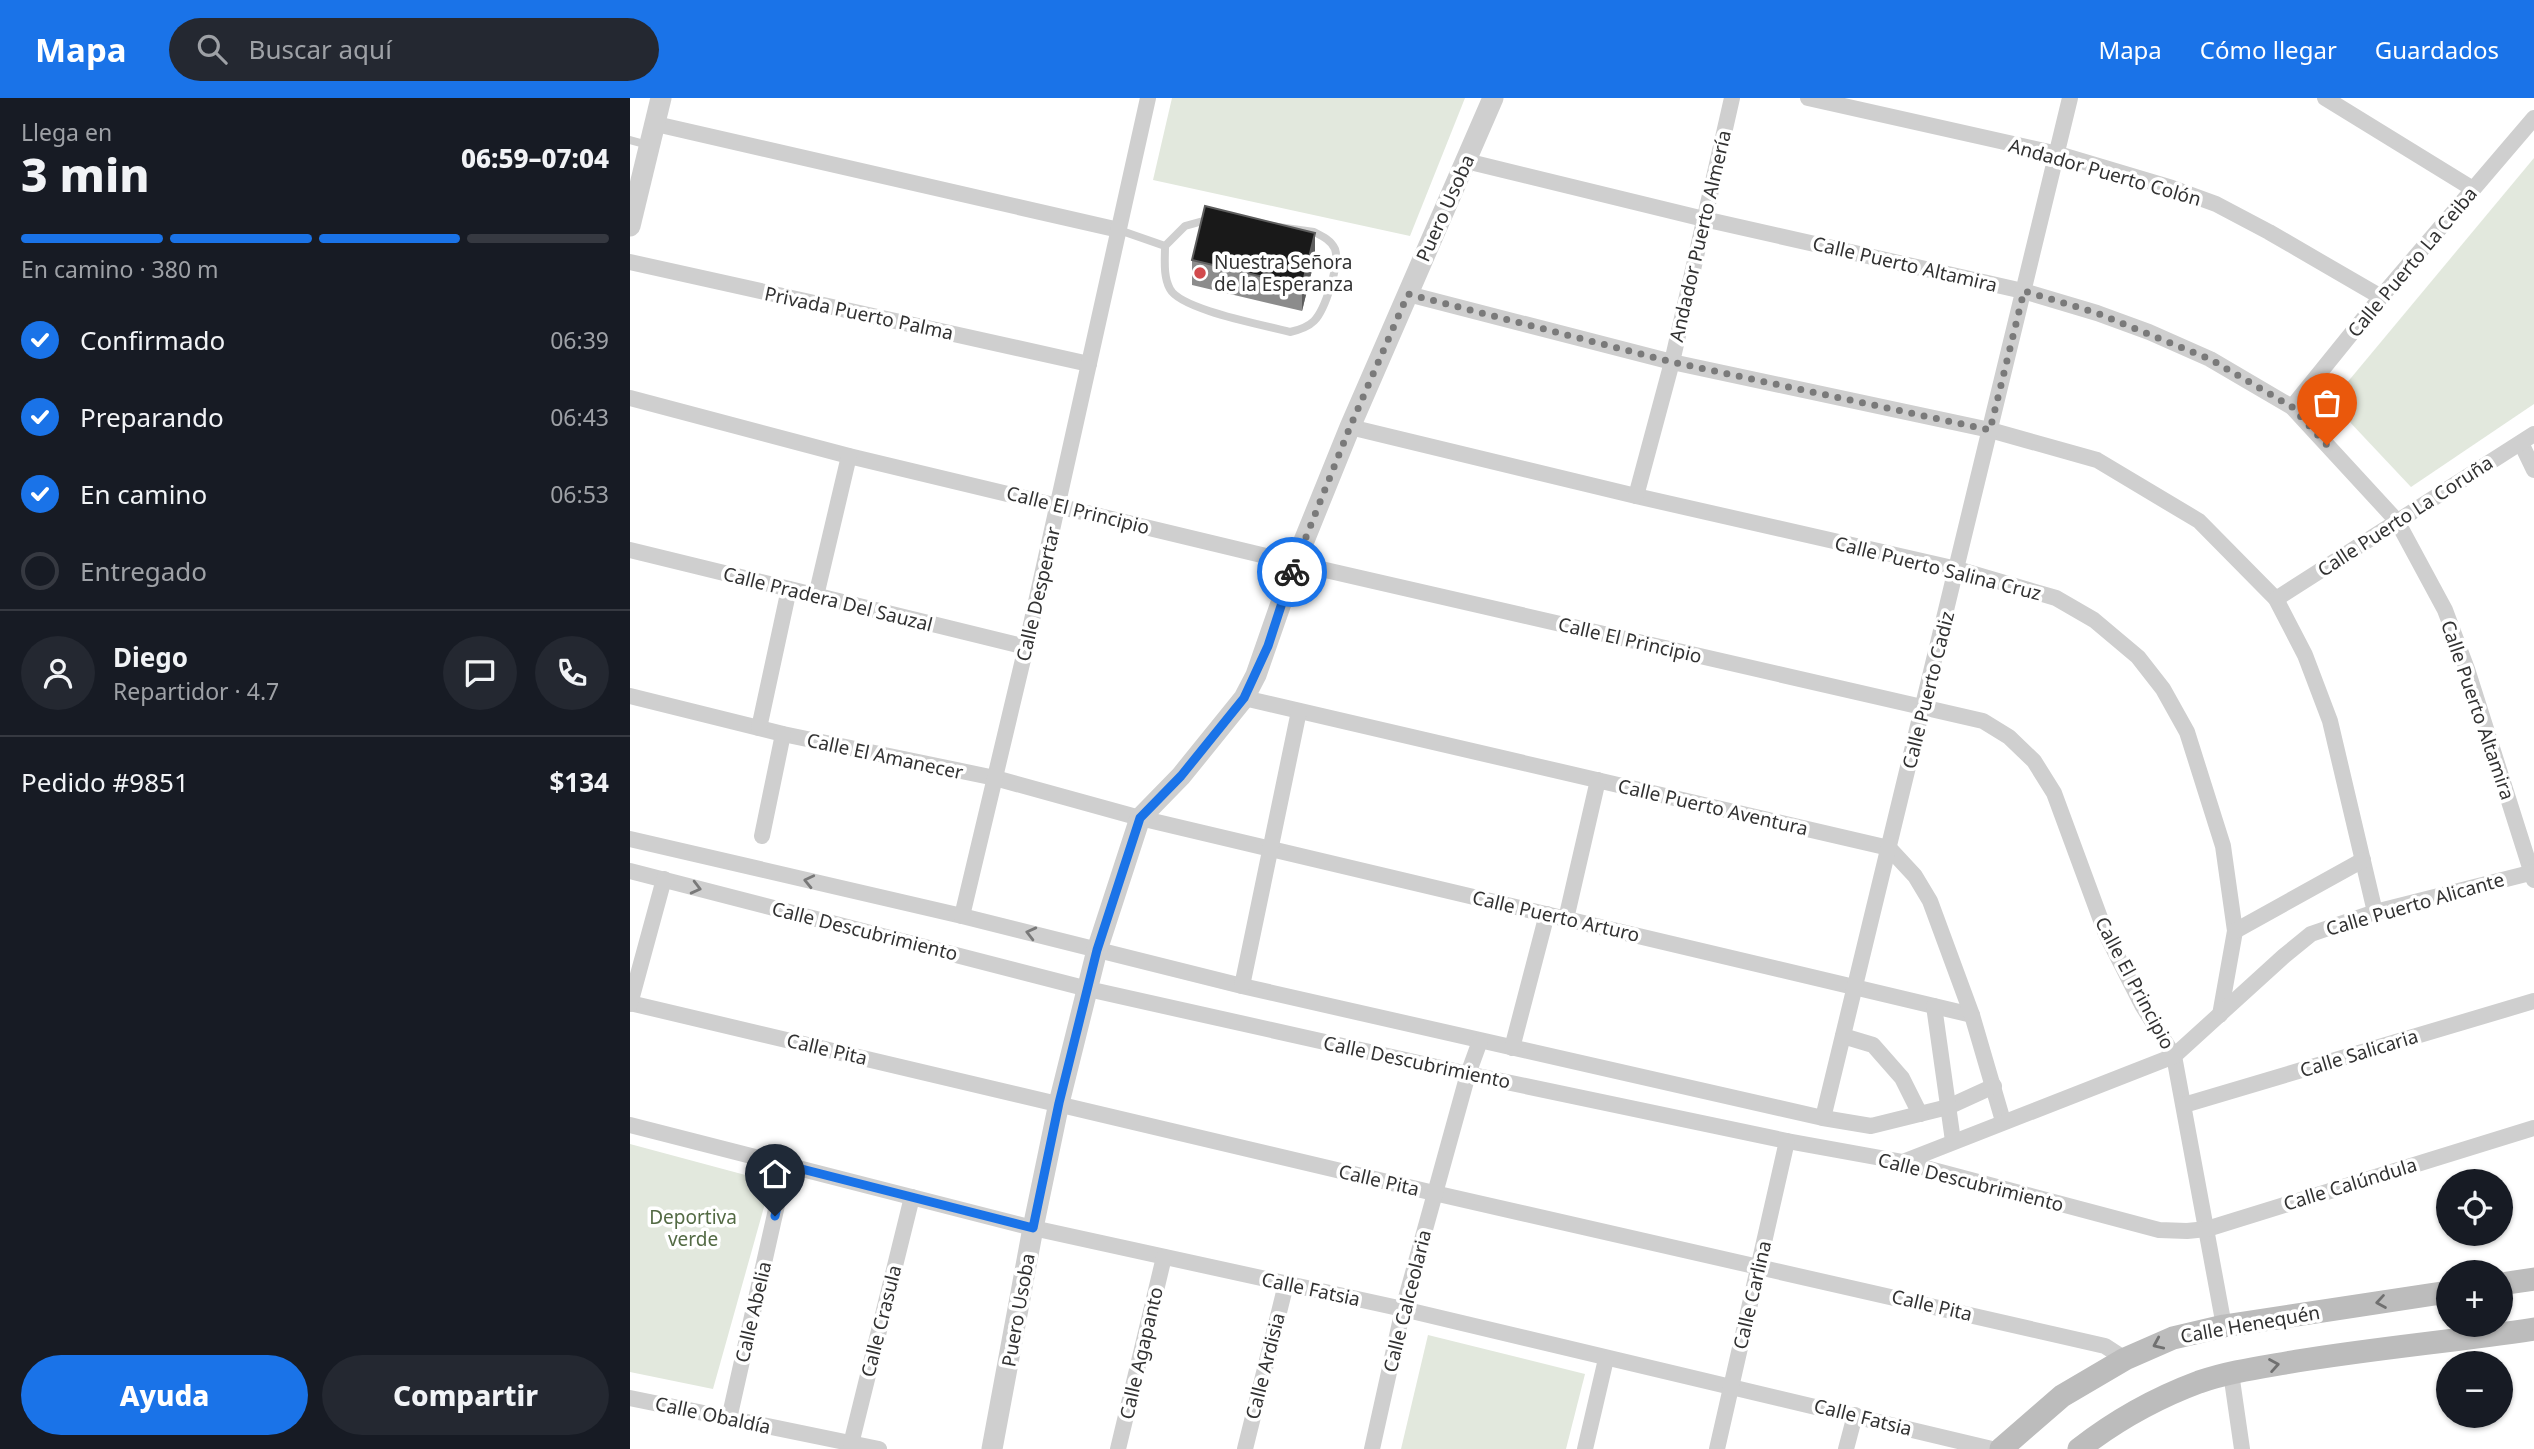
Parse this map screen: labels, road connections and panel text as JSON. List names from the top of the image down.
{
  "streets": {
    "main road": ["Calle Henequén"],
    "street": [
      "Andador Puerto Colón",
      "Puero Usoba",
      "Andador Puerto Almería",
      "Calle Puerto La Ceiba",
      "Calle Puerto Altamira",
      "Privada Puerto Palma",
      "Calle El Principio",
      "Calle Puerto La Coruña",
      "Calle Puerto Salina Cruz",
      "Calle Despertar",
      "Calle Pradera Del Sauzal",
      "Calle Puerto Cadiz",
      "Calle El Amanecer",
      "Calle Puerto Aventura",
      "Calle Puerto Alicante",
      "Calle Puerto Arturo",
      "Calle Descubrimiento",
      "Calle Pita",
      "Calle Salicaria",
      "Calle Calúndula",
      "Calle Fatsia",
      "Calle Carlina",
      "Calle Calceolaria",
      "Calle Abelia",
      "Calle Crasula",
      "Calle Agapanto",
      "Calle Ardisia",
      "Calle Obaldía"
    ]
  },
  "crossings": [
    ["Andador Puerto Colón", "Calle Puerto La Ceiba"],
    ["Andador Puerto Colón", "Calle Puerto Cadiz"],
    ["Puero Usoba", "Calle Puerto Altamira"],
    ["Puero Usoba", "Calle El Principio"],
    ["Puero Usoba", "Calle Puerto Salina Cruz"],
    ["Puero Usoba", "Calle El Amanecer"],
    ["Puero Usoba", "Calle Puerto Aventura"],
    ["Puero Usoba", "Calle Puerto Arturo"],
    ["Puero Usoba", "Calle Descubrimiento"],
    ["Puero Usoba", "Calle Pita"],
    ["Puero Usoba", "Calle Fatsia"],
    ["Andador Puerto Almería", "Calle Puerto Altamira"],
    ["Andador Puerto Almería", "Calle Puerto Salina Cruz"],
    ["Calle Puerto La Ceiba", "Calle Puerto Altamira"],
    ["Calle Puerto Altamira", "Calle Puerto La Coruña"],
    ["Calle Puerto Altamira", "Calle Puerto Cadiz"],
    ["Calle Puerto Altamira", "Calle Puerto Alicante"],
    ["Privada Puerto Palma", "Calle Despertar"],
    ["Calle El Principio", "Calle Despertar"],
    ["Calle El Principio", "Calle Puerto Cadiz"],
    ["Calle El Principio", "Calle Puerto Alicante"],
    ["Calle El Principio", "Calle Descubrimiento"],
    ["Calle El Principio", "Calle Salicaria"],
    ["Calle El Principio", "Calle Calúndula"],
    ["Calle El Principio", "Calle Henequén"],
    ["Calle Puerto Salina Cruz", "Calle Puerto Cadiz"],
    ["Calle Puerto Salina Cruz", "Calle Puerto Alicante"],
    ["Calle Despertar", "Calle Pradera Del Sauzal"],
    ["Calle Despertar", "Calle El Amanecer"],
    ["Calle Despertar", "Calle Descubrimiento"],
    ["Calle Puerto Cadiz", "Calle Puerto Aventura"],
    ["Calle Puerto Cadiz", "Calle Puerto Arturo"],
    ["Calle Puerto Cadiz", "Calle Descubrimiento"],
    ["Calle El Amanecer", "Calle Puerto Arturo"],
    ["Calle Descubrimiento", "Calle Calúndula"],
    ["Calle Descubrimiento", "Calle Carlina"],
    ["Calle Descubrimiento", "Calle Calceolaria"],
    ["Calle Pita", "Calle Carlina"],
    ["Calle Pita", "Calle Calceolaria"],
    ["Calle Pita", "Calle Henequén"],
    ["Calle Fatsia", "Calle Carlina"],
    ["Calle Fatsia", "Calle Calceolaria"],
    ["Calle Fatsia", "Calle Abelia"],
    ["Calle Fatsia", "Calle Crasula"],
    ["Calle Fatsia", "Calle Agapanto"],
    ["Calle Fatsia", "Calle Ardisia"],
    ["Calle Abelia", "Calle Obaldía"],
    ["Calle Crasula", "Calle Obaldía"]
  ],
  "parks": ["Deportiva verde"],
  "places": ["Nuestra Señora de la Esperanza"],
  "page": {
    "header": "Mapa",
    "search": "Buscar aquí",
    "nav": ["Mapa", "Cómo llegar", "Guardados"],
    "heading": ["3 min", "Llega en", "06:59–07:04"],
    "panel": [
      "Diego",
      "Repartidor · 4.7",
      "Pedido #9851",
      "$134"
    ],
    "bar": "En camino · 380 m",
    "list": [
      ["Confirmado", "06:39"],
      ["Preparando", "06:43"],
      ["En camino", "06:53"],
      "Entregado"
    ],
    "map_buttons": ["+", "−"],
    "buttons": ["Ayuda", "Compartir"]
  }
}
